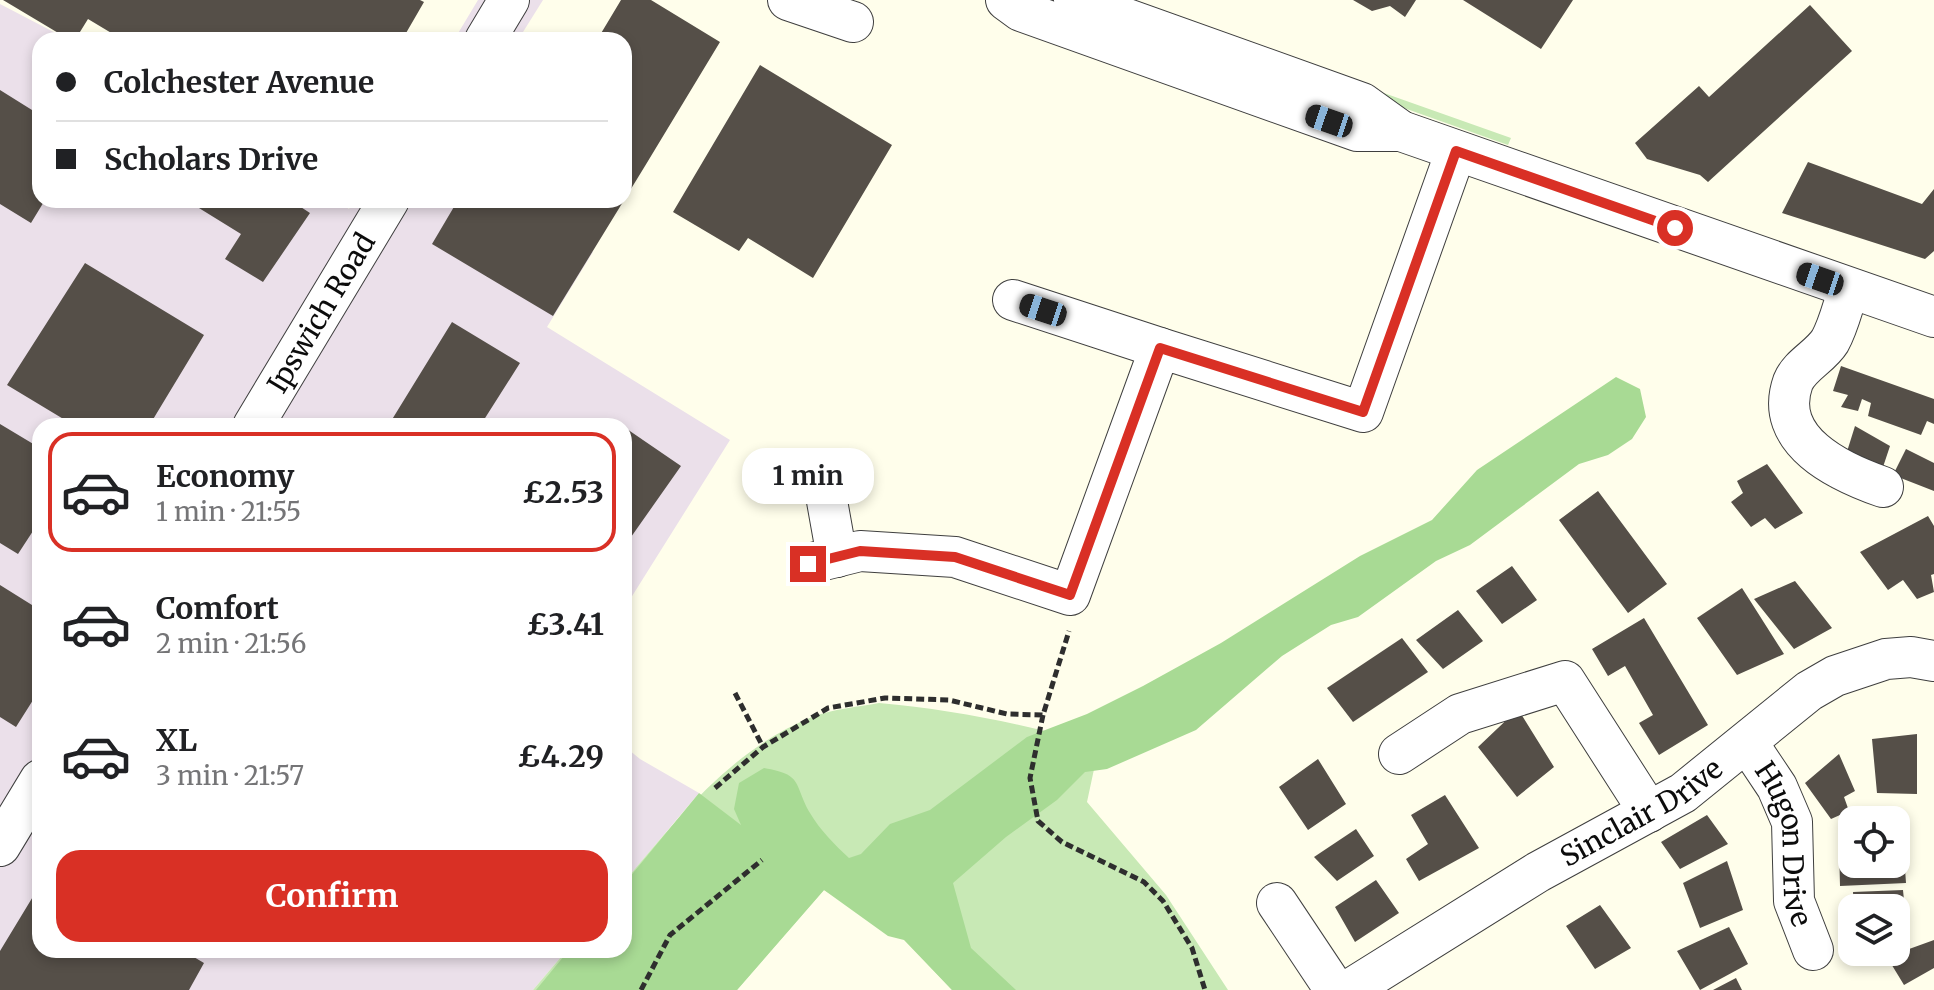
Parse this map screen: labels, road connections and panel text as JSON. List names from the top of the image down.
{
  "streets": {
    "street": ["Ipswich Road", "Sinclair Drive", "Hugon Drive"]
  },
  "crossings": [
    ["Sinclair Drive", "Hugon Drive"]
  ],
  "page": {
    "banner": ["Colchester Avenue", "Scholars Drive"],
    "list": [
      {
        "name": "Economy",
        "note": "1 min · 21:55",
        "value": "£2.53"
      },
      {
        "name": "Comfort",
        "note": "2 min · 21:56",
        "value": "£3.41"
      },
      {
        "name": "XL",
        "note": "3 min · 21:57",
        "value": "£4.29"
      }
    ],
    "bubble": "1 min",
    "buttons": "Confirm"
  }
}
